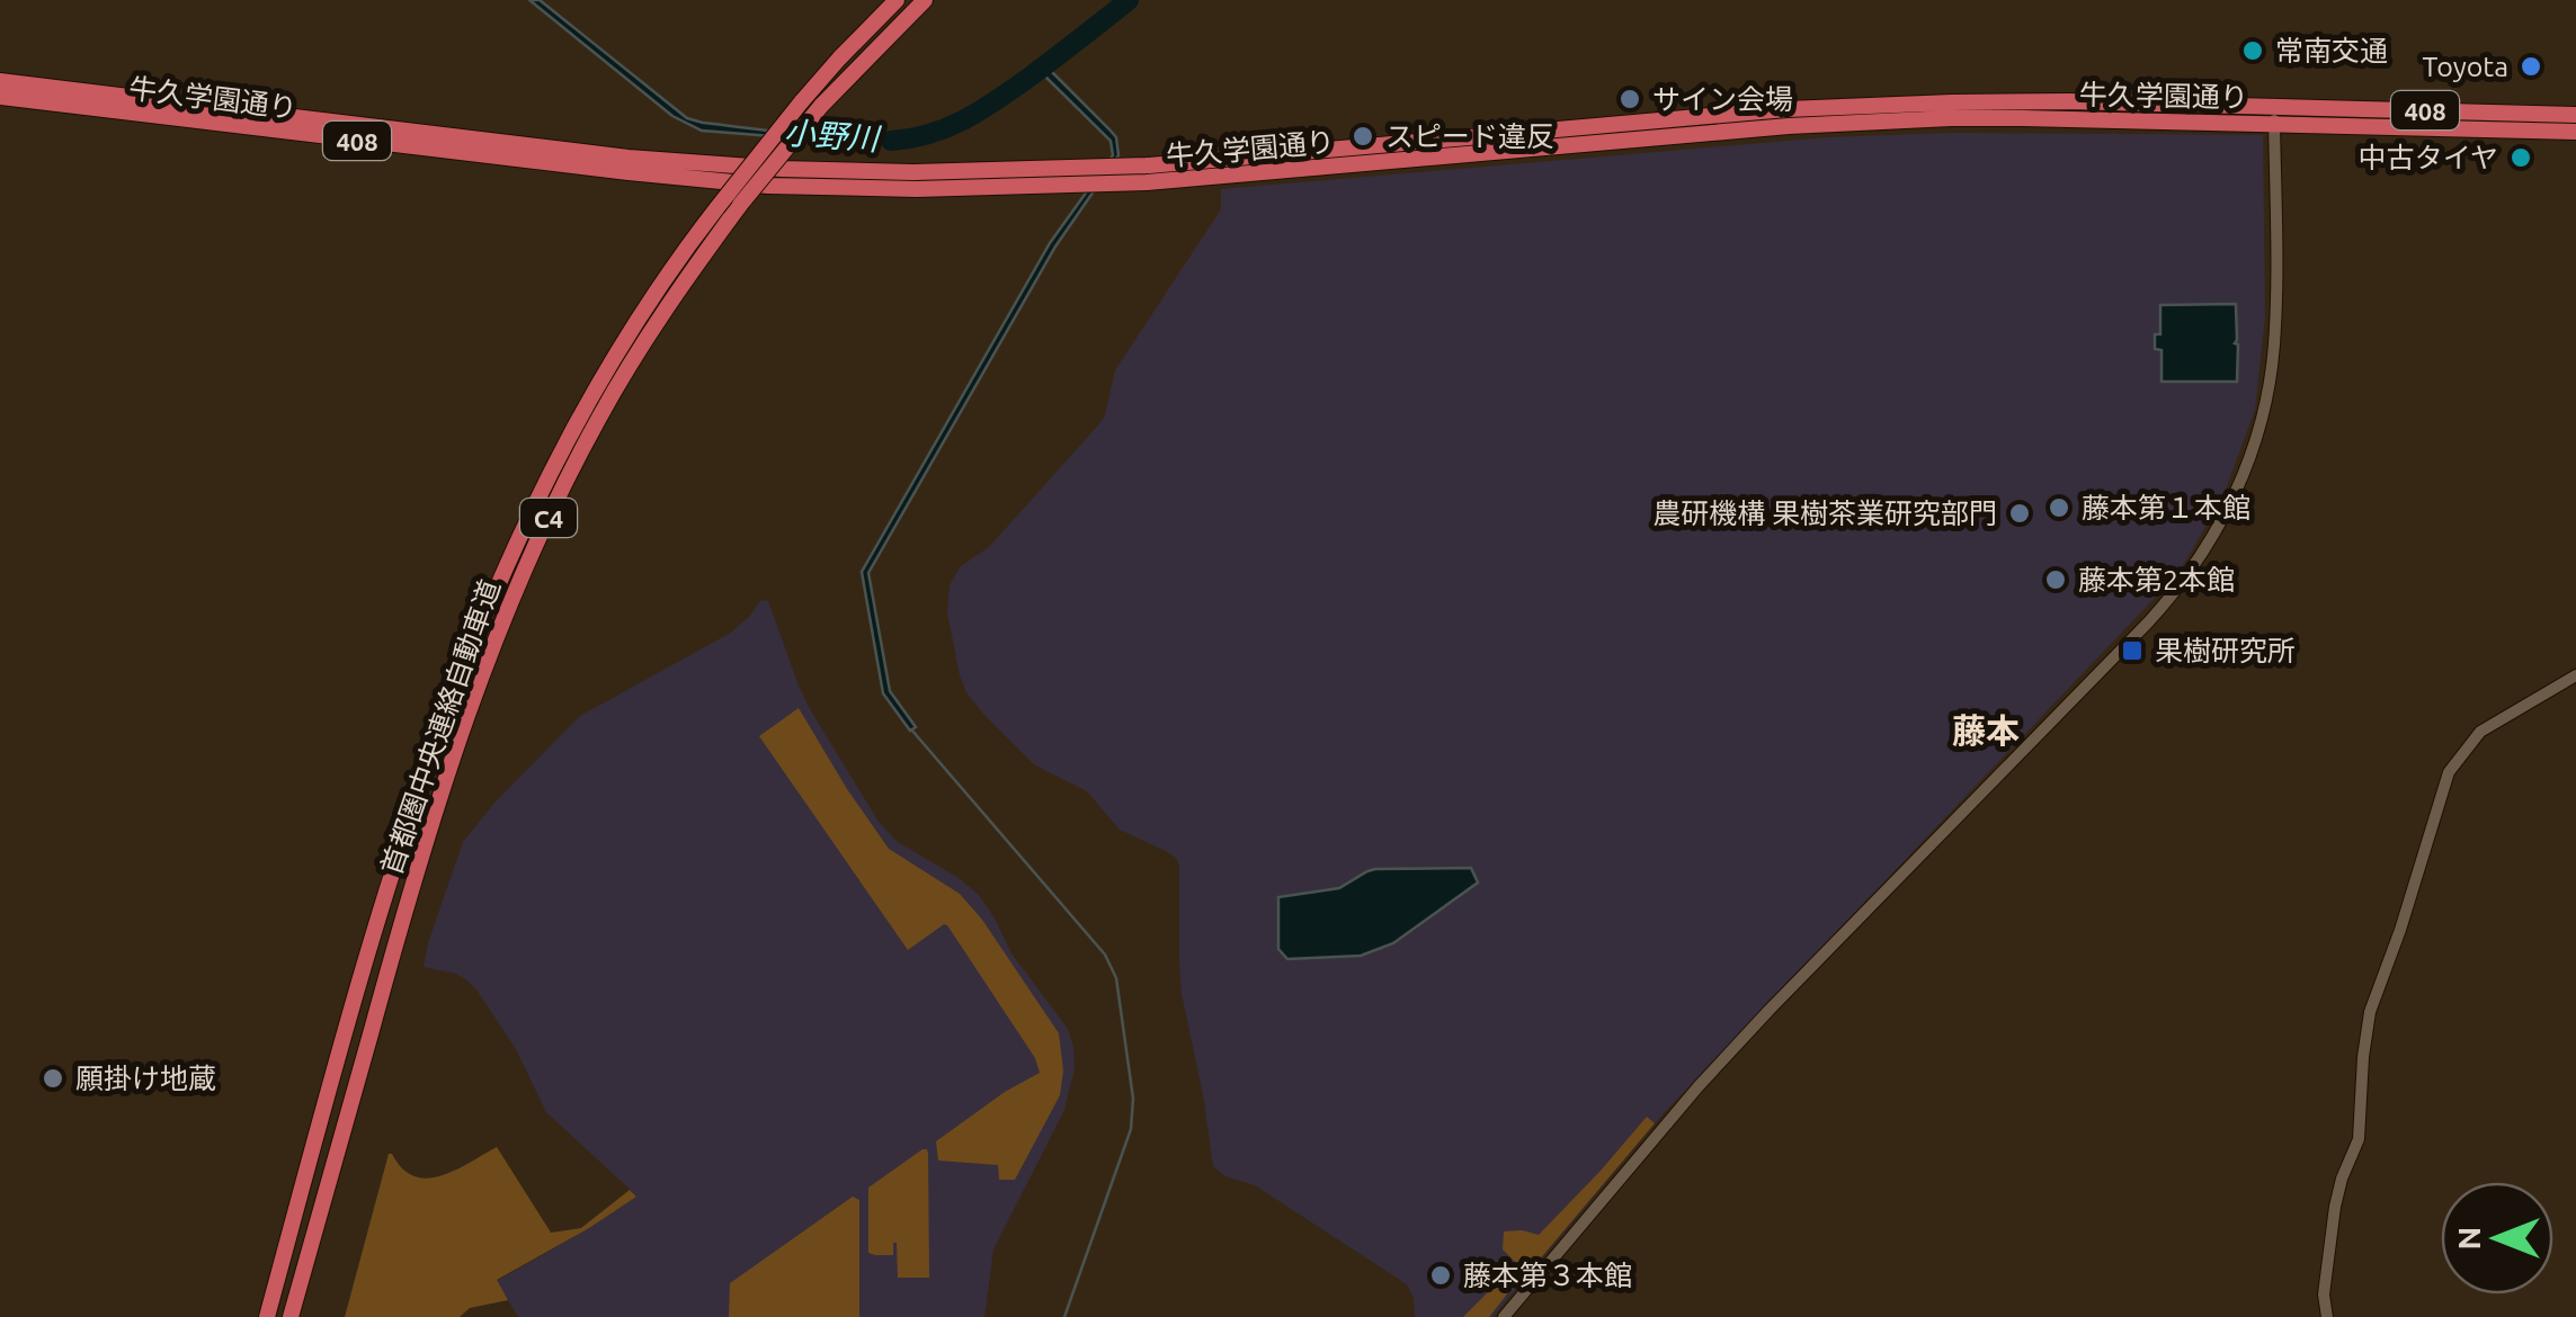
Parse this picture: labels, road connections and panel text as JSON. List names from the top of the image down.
{
  "streets": {
    "highway": [
      "牛久学園通り",
      "408",
      "C4",
      "首都圏中央連絡自動車道"
    ]
  },
  "districts": ["藤本"],
  "water": ["小野川"],
  "places": {
    "other": [
      "常南交通",
      "Toyota",
      "サイン会場",
      "スピード違反",
      "中古タイヤ",
      "藤本第１本館",
      "農研機構 果樹茶業研究部門",
      "藤本第2本館",
      "願掛け地蔵",
      "藤本第３本館"
    ],
    "transit": ["果樹研究所"]
  },
  "north": "left"
}
